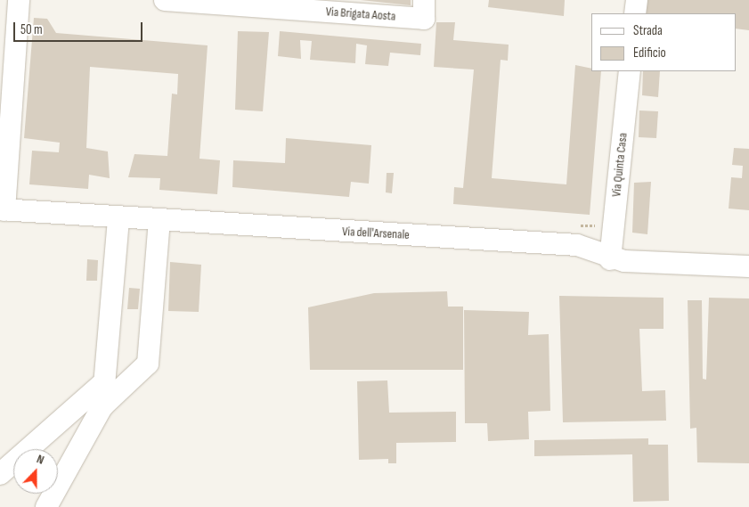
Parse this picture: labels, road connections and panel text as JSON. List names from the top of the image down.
{
  "streets": {
    "street": ["Via Brigata Aosta", "Via Quinta Casa", "Via dell'Arsenale"]
  },
  "crossings": [
    ["Via Quinta Casa", "Via dell'Arsenale"]
  ],
  "legend": ["Strada", "Edificio"],
  "scale_bar": "50 m",
  "north": "top"
}
